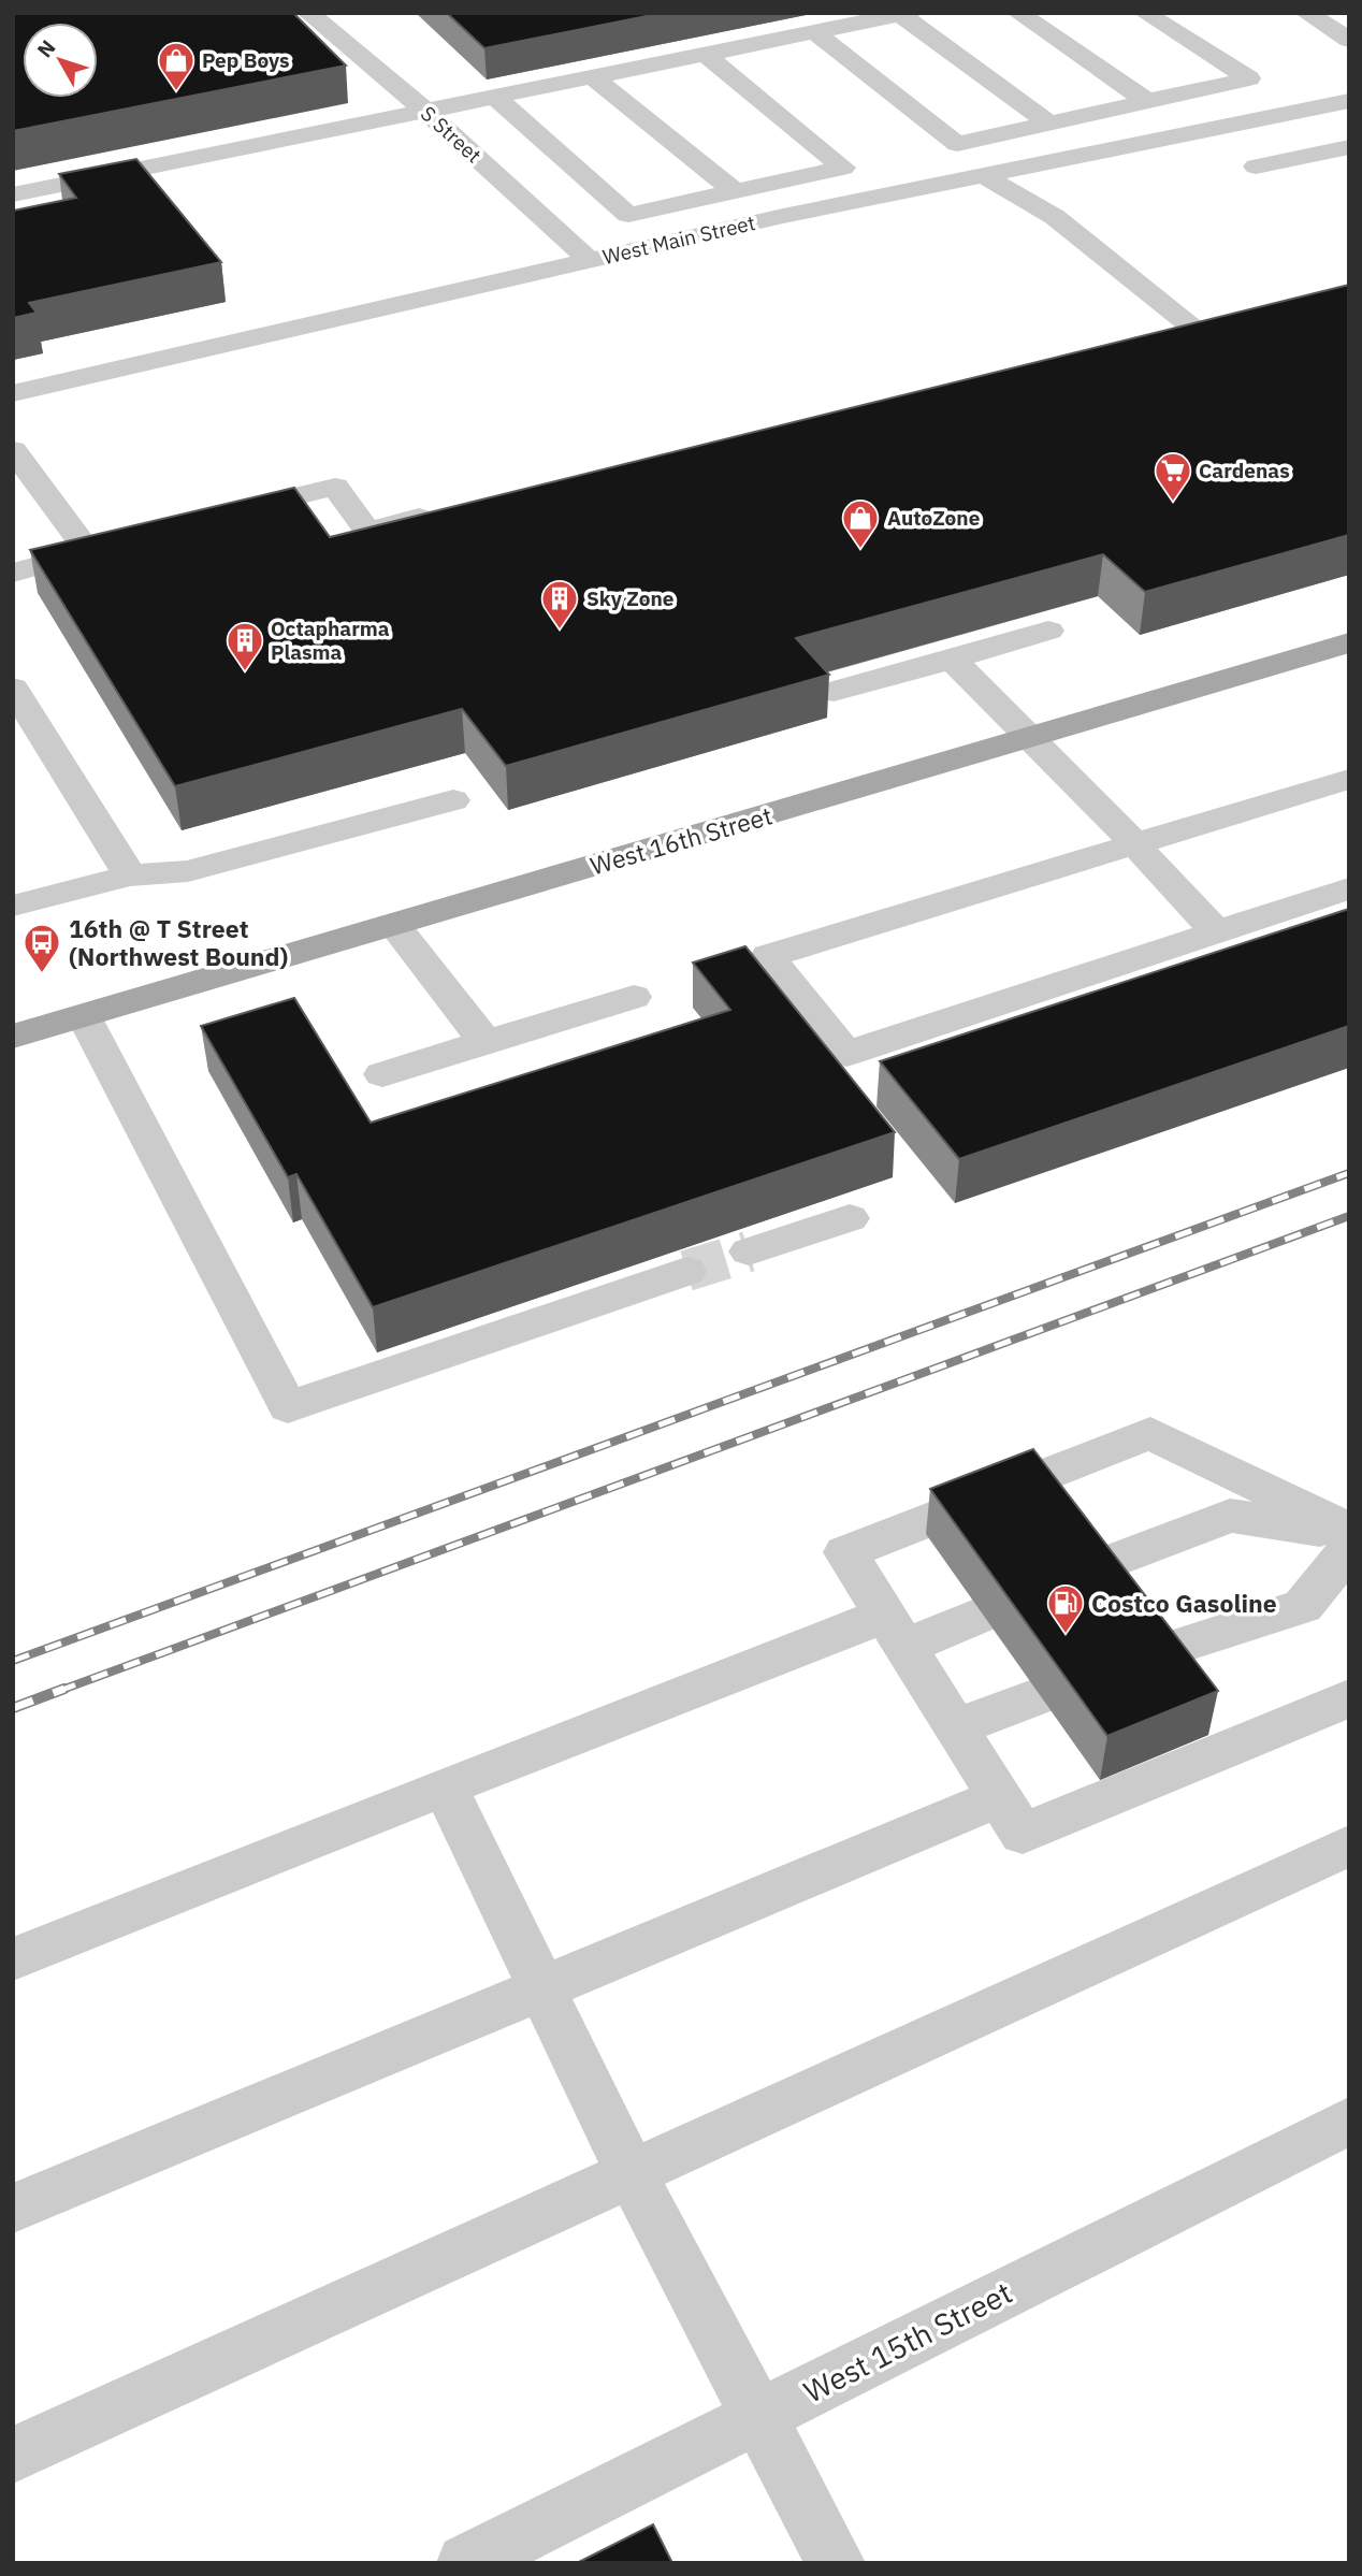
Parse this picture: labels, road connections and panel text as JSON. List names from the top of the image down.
{
  "streets": {
    "main road": ["West 16th Street"],
    "street": ["S Street", "West Main Street", "West 15th Street"]
  },
  "crossings": [
    ["S Street", "West Main Street"]
  ],
  "places": {
    "shop": ["Pep Boys", "AutoZone"],
    "supermarket": ["Cardenas"],
    "building": ["Sky Zone", "Octapharma Plasma"],
    "bus stop": ["16th @ T Street (Northwest Bound)"],
    "fuel station": ["Costco Gasoline"]
  },
  "north": "top left"
}
